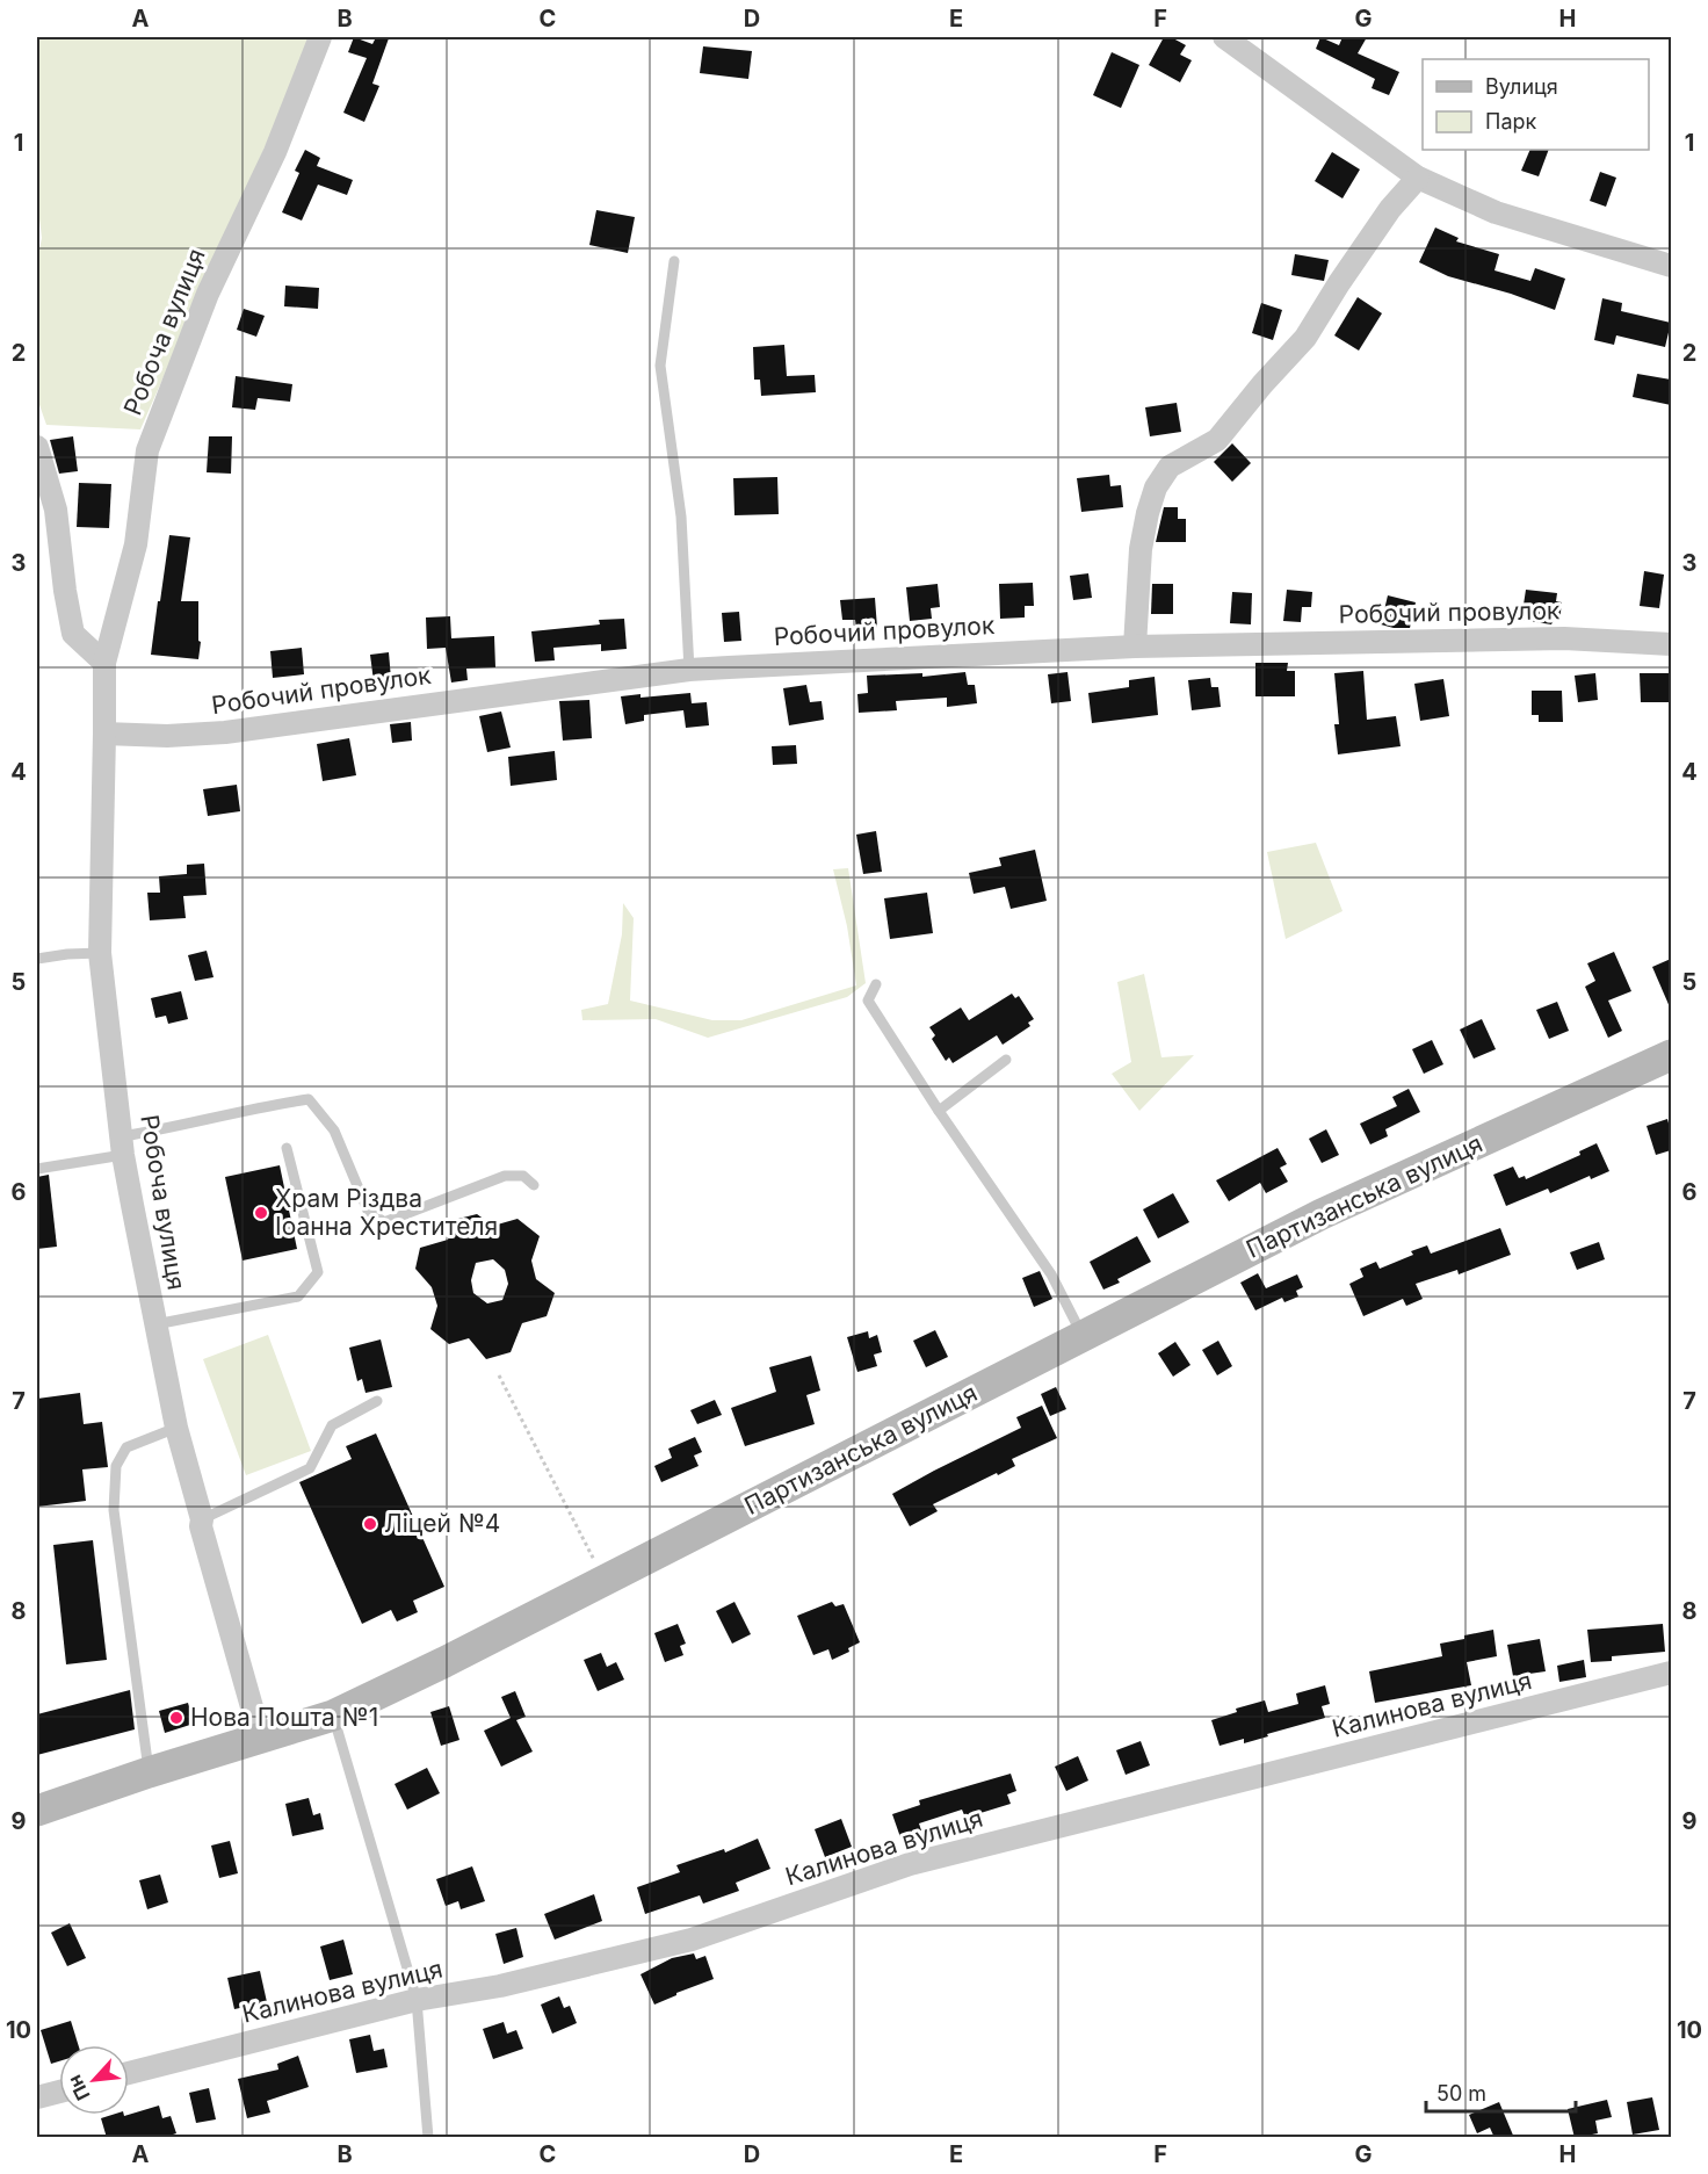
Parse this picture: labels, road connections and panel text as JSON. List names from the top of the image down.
{
  "streets": {
    "main road": ["Партизанська вулиця"],
    "street": ["Робоча вулиця", "Робочий провулок", "Калинова вулиця"]
  },
  "crossings": [
    ["Робоча вулиця", "Робочий провулок"],
    ["Робоча вулиця", "Партизанська вулиця"]
  ],
  "places": ["Храм Різдва Іоанна Хрестителя", "Ліцей №4", "Нова Пошта №1"],
  "legend": ["Вулиця", "Парк"],
  "scale_bar": "50 m",
  "north": "bottom left",
  "grid": {
    "columns": [
      "A",
      "B",
      "C",
      "D",
      "E",
      "F",
      "G",
      "H"
    ],
    "rows": [
      "1",
      "2",
      "3",
      "4",
      "5",
      "6",
      "7",
      "8",
      "9",
      "10"
    ]
  }
}
